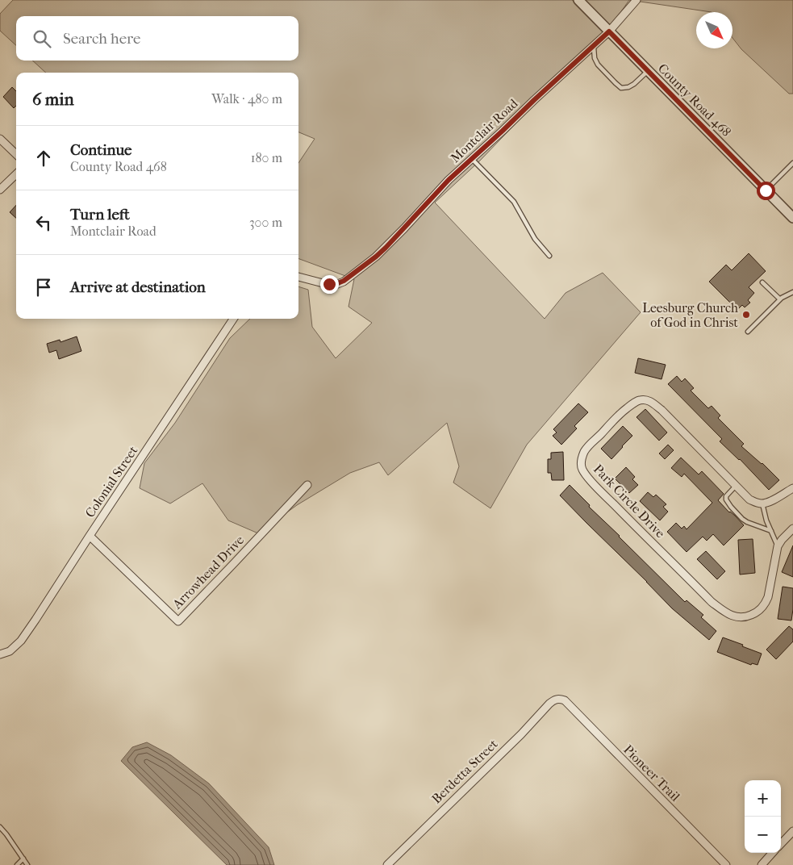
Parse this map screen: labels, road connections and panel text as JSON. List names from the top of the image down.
{
  "streets": {
    "street": [
      "County Road 468",
      "Montclair Road",
      "Colonial Street",
      "Park Circle Drive",
      "Arrowhead Drive",
      "Berdetta Street",
      "Pioneer Trail"
    ]
  },
  "crossings": [
    ["County Road 468", "Montclair Road"],
    ["Colonial Street", "Arrowhead Drive"],
    ["Berdetta Street", "Pioneer Trail"]
  ],
  "places": ["Leesburg Church of God in Christ"],
  "north": "bottom right",
  "page": {
    "search": "Search here",
    "heading": ["6 min", "Walk · 480 m"],
    "list": [
      ["Continue", "County Road 468", "180 m"],
      ["Turn left", "Montclair Road", "300 m"],
      "Arrive at destination"
    ],
    "map_buttons": ["+", "−"]
  }
}
